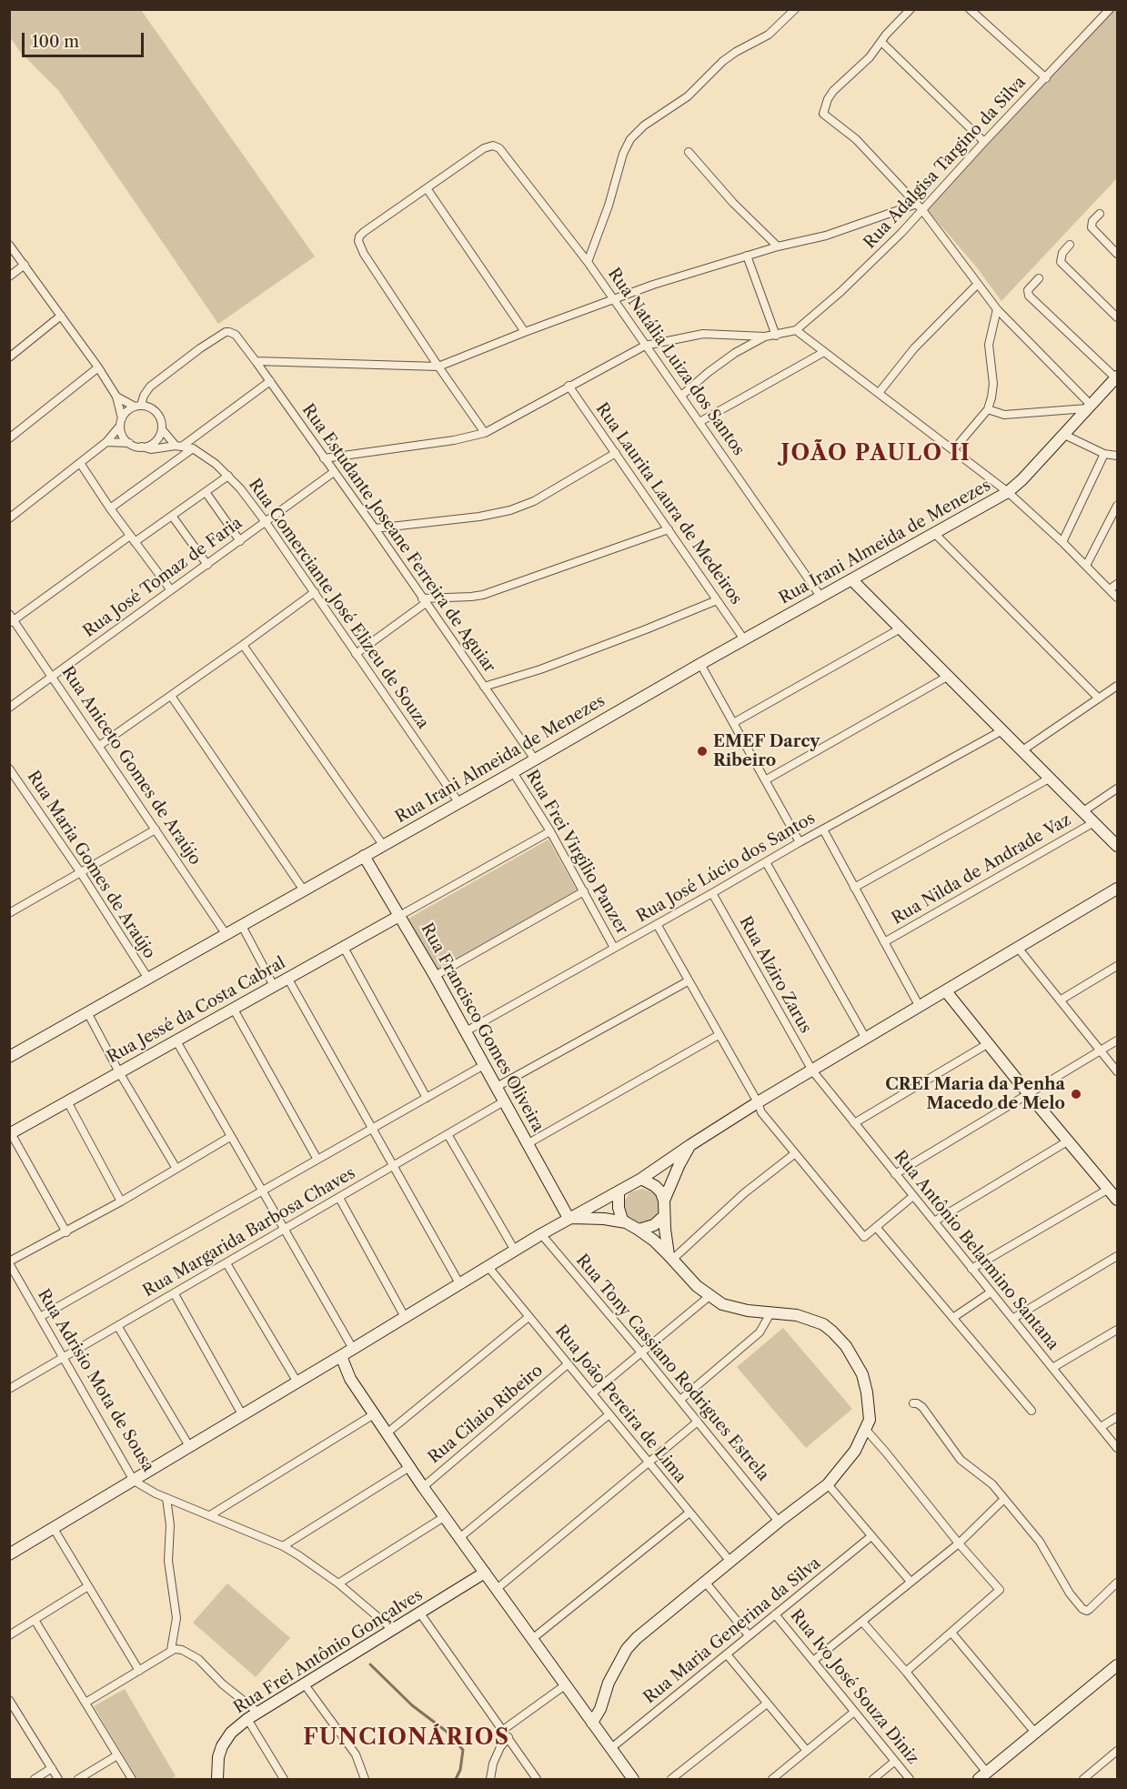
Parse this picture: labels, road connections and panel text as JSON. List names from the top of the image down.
{
  "streets": {
    "street": [
      "Rua Adalgisa Targino da Silva",
      "Rua Natália Luiza dos Santos",
      "Rua Laurita Laura de Medeiros",
      "Rua Estudante Joseane Ferreira de Aguiar",
      "Rua Irani Almeida de Menezes",
      "Rua José Tomaz de Faria",
      "Rua Comerciante José Elizeu de Souza",
      "Rua Aniceto Gomes de Araújo",
      "Rua Frei Virgilio Panzer",
      "Rua Maria Gomes de Araújo",
      "Rua José Lúcio dos Santos",
      "Rua Nilda de Andrade Vaz",
      "Rua Alziro Zarus",
      "Rua Jessé da Costa Cabral",
      "Rua Francisco Gomes Oliveira",
      "Rua Margarida Barbosa Chaves",
      "Rua Antônio Belarmino Santana",
      "Rua Tony Cassiano Rodrigues Estrela",
      "Rua Adrisio Mota de Sousa",
      "Rua João Pereira de Lima",
      "Rua Cilaio Ribeiro",
      "Rua Maria Generina da Silva",
      "Rua Frei Antônio Gonçalves",
      "Rua Ivo José Souza Diniz"
    ]
  },
  "crossings": [
    ["Rua Natália Luiza dos Santos", "Rua Irani Almeida de Menezes"],
    ["Rua Laurita Laura de Medeiros", "Rua Irani Almeida de Menezes"],
    ["Rua Estudante Joseane Ferreira de Aguiar", "Rua Irani Almeida de Menezes"],
    ["Rua Estudante Joseane Ferreira de Aguiar", "Rua José Tomaz de Faria"],
    ["Rua Estudante Joseane Ferreira de Aguiar", "Rua Comerciante José Elizeu de Souza"],
    ["Rua Irani Almeida de Menezes", "Rua Comerciante José Elizeu de Souza"],
    ["Rua Irani Almeida de Menezes", "Rua Aniceto Gomes de Araújo"],
    ["Rua Irani Almeida de Menezes", "Rua Frei Virgilio Panzer"],
    ["Rua Irani Almeida de Menezes", "Rua Maria Gomes de Araújo"],
    ["Rua Irani Almeida de Menezes", "Rua Francisco Gomes Oliveira"],
    ["Rua José Tomaz de Faria", "Rua Comerciante José Elizeu de Souza"],
    ["Rua José Tomaz de Faria", "Rua Aniceto Gomes de Araújo"],
    ["Rua Frei Virgilio Panzer", "Rua José Lúcio dos Santos"],
    ["Rua José Lúcio dos Santos", "Rua Alziro Zarus"],
    ["Rua José Lúcio dos Santos", "Rua Francisco Gomes Oliveira"],
    ["Rua Alziro Zarus", "Rua Antônio Belarmino Santana"],
    ["Rua Jessé da Costa Cabral", "Rua Francisco Gomes Oliveira"],
    ["Rua Francisco Gomes Oliveira", "Rua Margarida Barbosa Chaves"],
    ["Rua Margarida Barbosa Chaves", "Rua Adrisio Mota de Sousa"],
    ["Rua Adrisio Mota de Sousa", "Rua Frei Antônio Gonçalves"],
    ["Rua João Pereira de Lima", "Rua Cilaio Ribeiro"],
    ["Rua Maria Generina da Silva", "Rua Ivo José Souza Diniz"]
  ],
  "districts": ["JOÃO PAULO II", "FUNCIONÁRIOS"],
  "places": ["EMEF Darcy Ribeiro", "CREI Maria da Penha Macedo de Melo"],
  "scale_bar": "100 m"
}
